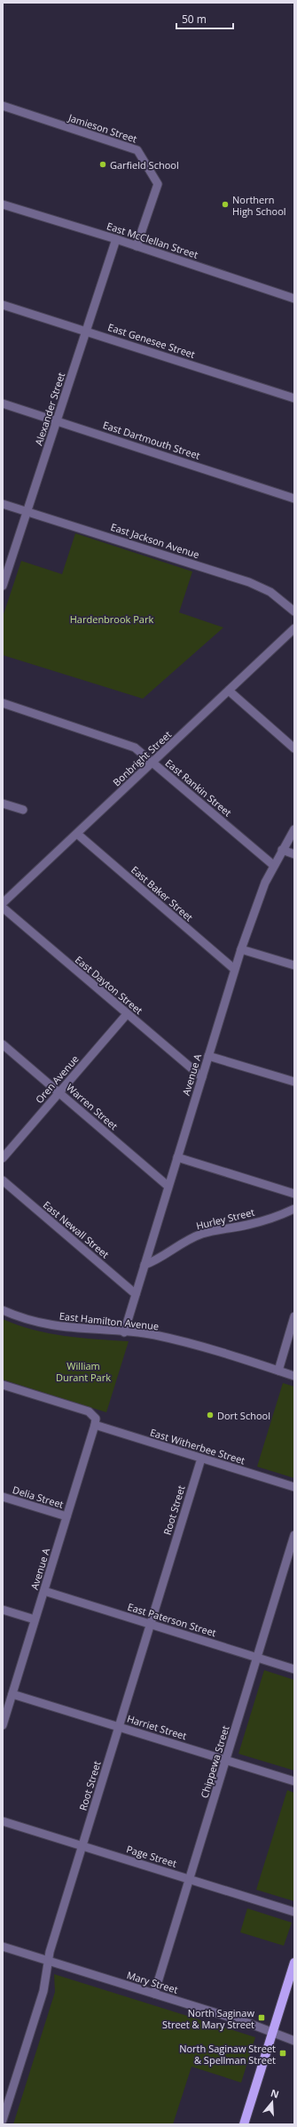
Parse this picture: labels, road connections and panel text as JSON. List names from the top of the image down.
{
  "streets": {
    "street": [
      "Jamieson Street",
      "East McClellan Street",
      "East Genesee Street",
      "Alexander Street",
      "East Dartmouth Street",
      "East Jackson Avenue",
      "Bonbright Street",
      "East Rankin Street",
      "East Baker Street",
      "East Dayton Street",
      "Avenue A",
      "Oren Avenue",
      "Warren Street",
      "Hurley Street",
      "East Newall Street",
      "East Hamilton Avenue",
      "East Witherbee Street",
      "Delia Street",
      "Root Street",
      "East Paterson Street",
      "Harriet Street",
      "Chippewa Street",
      "Page Street",
      "Mary Street"
    ]
  },
  "crossings": [
    ["Jamieson Street", "East McClellan Street"],
    ["East McClellan Street", "Alexander Street"],
    ["East Genesee Street", "Alexander Street"],
    ["Alexander Street", "East Dartmouth Street"],
    ["Alexander Street", "East Jackson Avenue"],
    ["Bonbright Street", "East Rankin Street"],
    ["Bonbright Street", "East Baker Street"],
    ["East Rankin Street", "Avenue A"],
    ["East Baker Street", "Avenue A"],
    ["East Dayton Street", "Avenue A"],
    ["East Dayton Street", "Oren Avenue"],
    ["Avenue A", "Warren Street"],
    ["Avenue A", "Hurley Street"],
    ["Avenue A", "East Newall Street"],
    ["Avenue A", "East Hamilton Avenue"],
    ["Avenue A", "East Witherbee Street"],
    ["Avenue A", "Delia Street"],
    ["Avenue A", "East Paterson Street"],
    ["Avenue A", "Harriet Street"],
    ["Oren Avenue", "Warren Street"],
    ["East Witherbee Street", "Root Street"],
    ["Root Street", "East Paterson Street"],
    ["Root Street", "Harriet Street"],
    ["Root Street", "Page Street"],
    ["Root Street", "Mary Street"],
    ["East Paterson Street", "Chippewa Street"],
    ["Harriet Street", "Chippewa Street"],
    ["Chippewa Street", "Page Street"],
    ["Chippewa Street", "Mary Street"]
  ],
  "parks": ["Hardenbrook Park", "William Durant Park"],
  "places": {
    "other": ["Garfield School", "Northern High School", "Dort School"],
    "transit": ["North Saginaw Street & Mary Street", "North Saginaw Street & Spellman Street"]
  },
  "scale_bar": "50 m",
  "north": "top"
}
